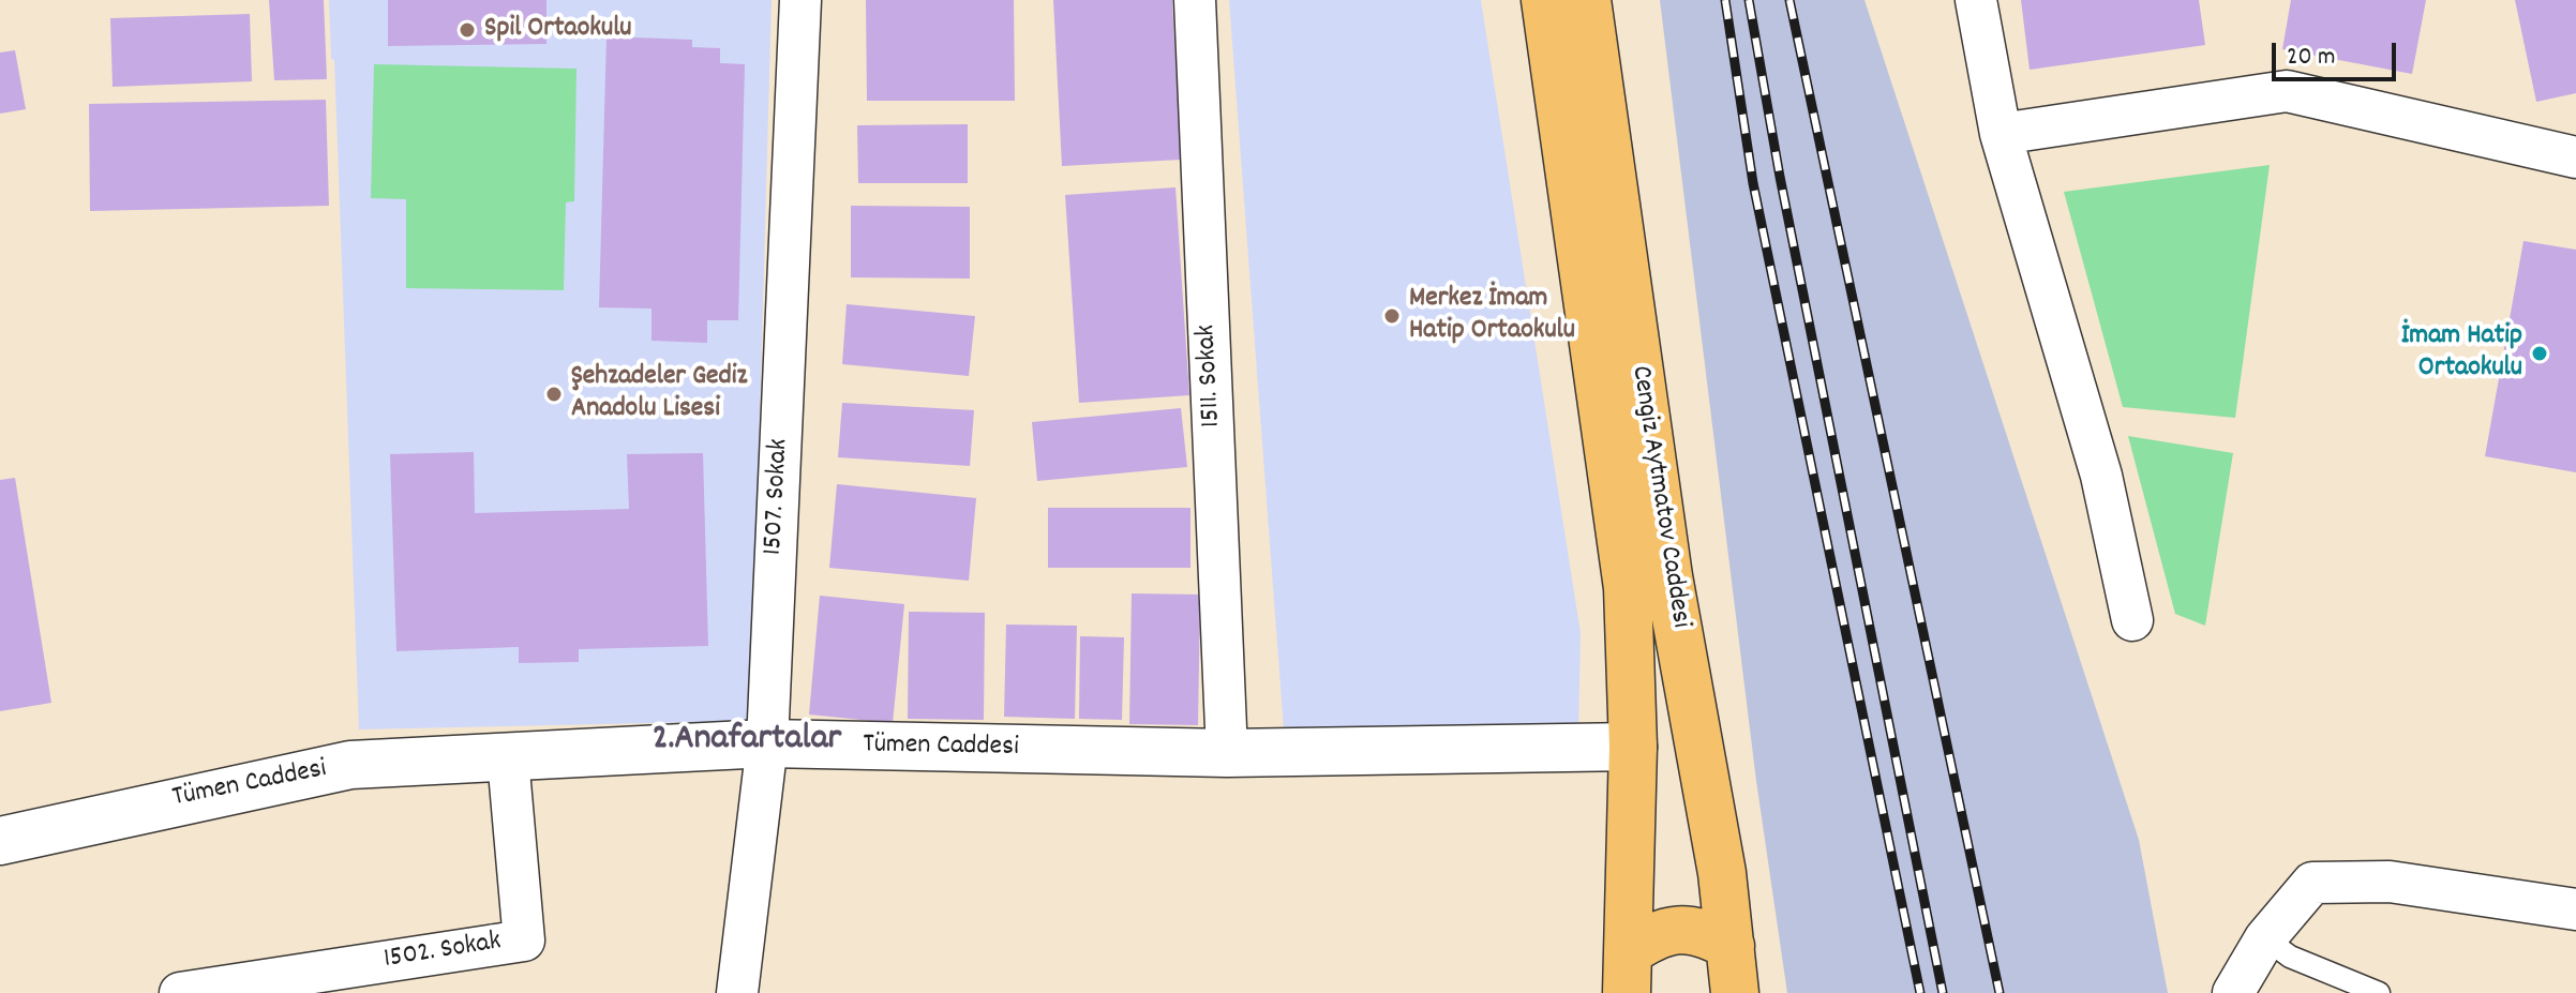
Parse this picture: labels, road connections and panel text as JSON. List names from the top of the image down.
{
  "streets": {
    "main road": ["Cengiz Aytmatov Caddesi"],
    "street": [
      "1511. Sokak",
      "1507. Sokak",
      "Tümen Caddesi",
      "1502. Sokak"
    ]
  },
  "crossings": [
    ["1511. Sokak", "Tümen Caddesi"],
    ["1507. Sokak", "Tümen Caddesi"],
    ["Cengiz Aytmatov Caddesi", "Tümen Caddesi"],
    ["Tümen Caddesi", "1502. Sokak"]
  ],
  "districts": ["2.Anafartalar"],
  "places": [
    "Spil Ortaokulu",
    "Merkez İmam Hatip Ortaokulu",
    "İmam Hatip Ortaokulu",
    "Şehzadeler Gediz Anadolu Lisesi"
  ],
  "scale_bar": "20 m"
}
